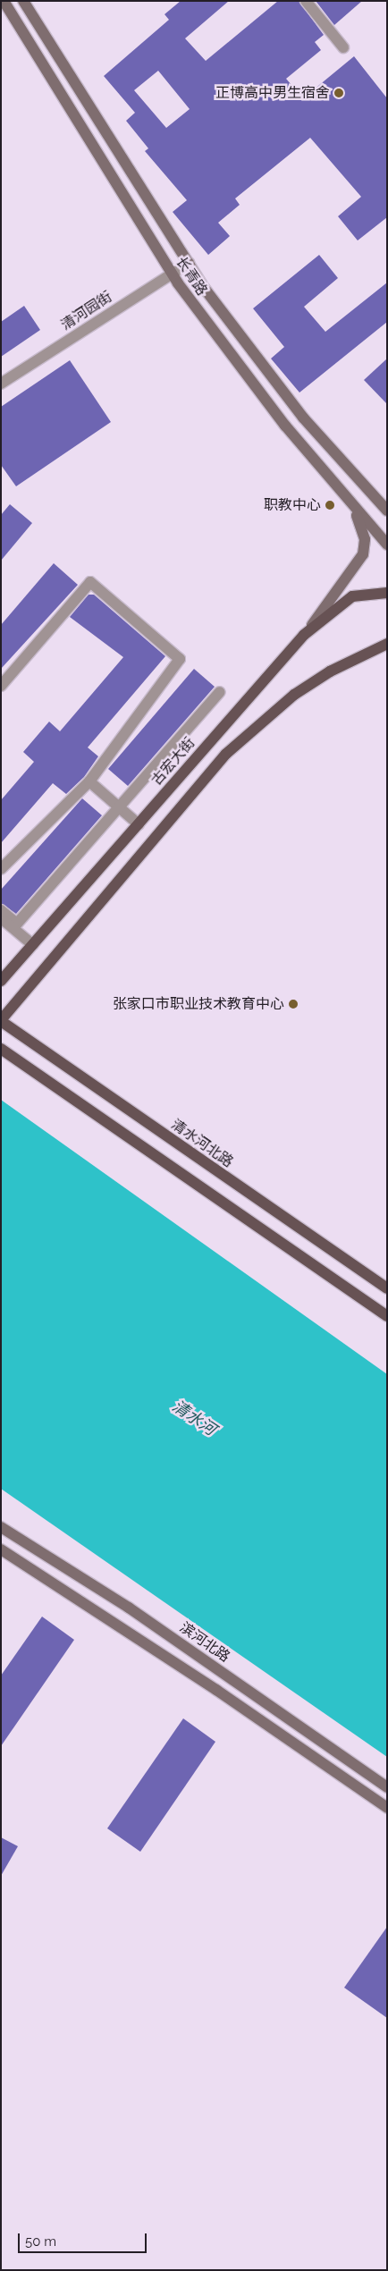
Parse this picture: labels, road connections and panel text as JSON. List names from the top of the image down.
{
  "streets": {
    "main road": [
      "长青路",
      "古宏大街",
      "清水河北路",
      "滨河北路"
    ],
    "street": ["清河园街"]
  },
  "crossings": [
    ["长青路", "清河园街"]
  ],
  "water": ["清水河"],
  "places": ["正博高中男生宿舍", "职教中心", "张家口市职业技术教育中心"],
  "scale_bar": "50 m"
}
